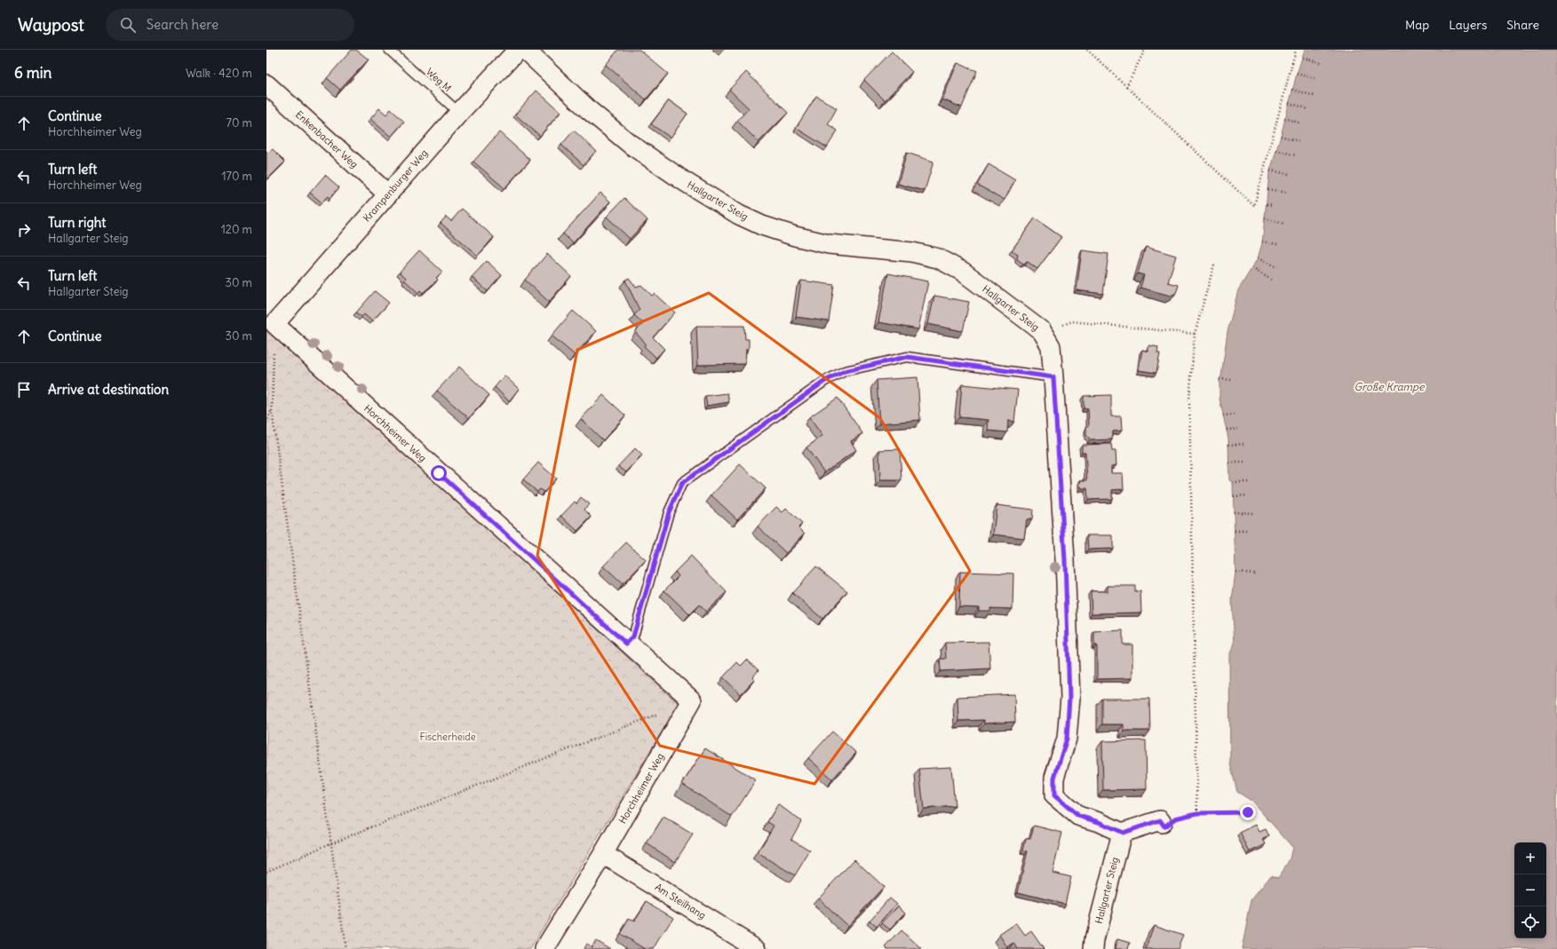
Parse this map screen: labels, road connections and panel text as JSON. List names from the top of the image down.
{
  "streets": {
    "street": [
      "Enkenbacher Weg",
      "Krampenburger Weg",
      "Hallgarter Steig",
      "Horchheimer Weg",
      "Am Steilhang"
    ],
    "lane": ["Weg M"]
  },
  "crossings": [
    ["Weg M", "Krampenburger Weg"],
    ["Enkenbacher Weg", "Krampenburger Weg"],
    ["Krampenburger Weg", "Horchheimer Weg"],
    ["Horchheimer Weg", "Am Steilhang"]
  ],
  "water": ["Große Krampe"],
  "parks": ["Fischerheide"],
  "page": {
    "header": "Waypost",
    "search": "Search here",
    "nav": ["Map", "Layers", "Share"],
    "heading": ["6 min", "Walk · 420 m"],
    "list": [
      ["Continue", "Horchheimer Weg", "70 m"],
      ["Turn left", "Horchheimer Weg", "170 m"],
      ["Turn right", "Hallgarter Steig", "120 m"],
      ["Turn left", "Hallgarter Steig", "30 m"],
      ["Continue", "30 m"],
      "Arrive at destination"
    ],
    "map_buttons": ["+", "−"]
  }
}
